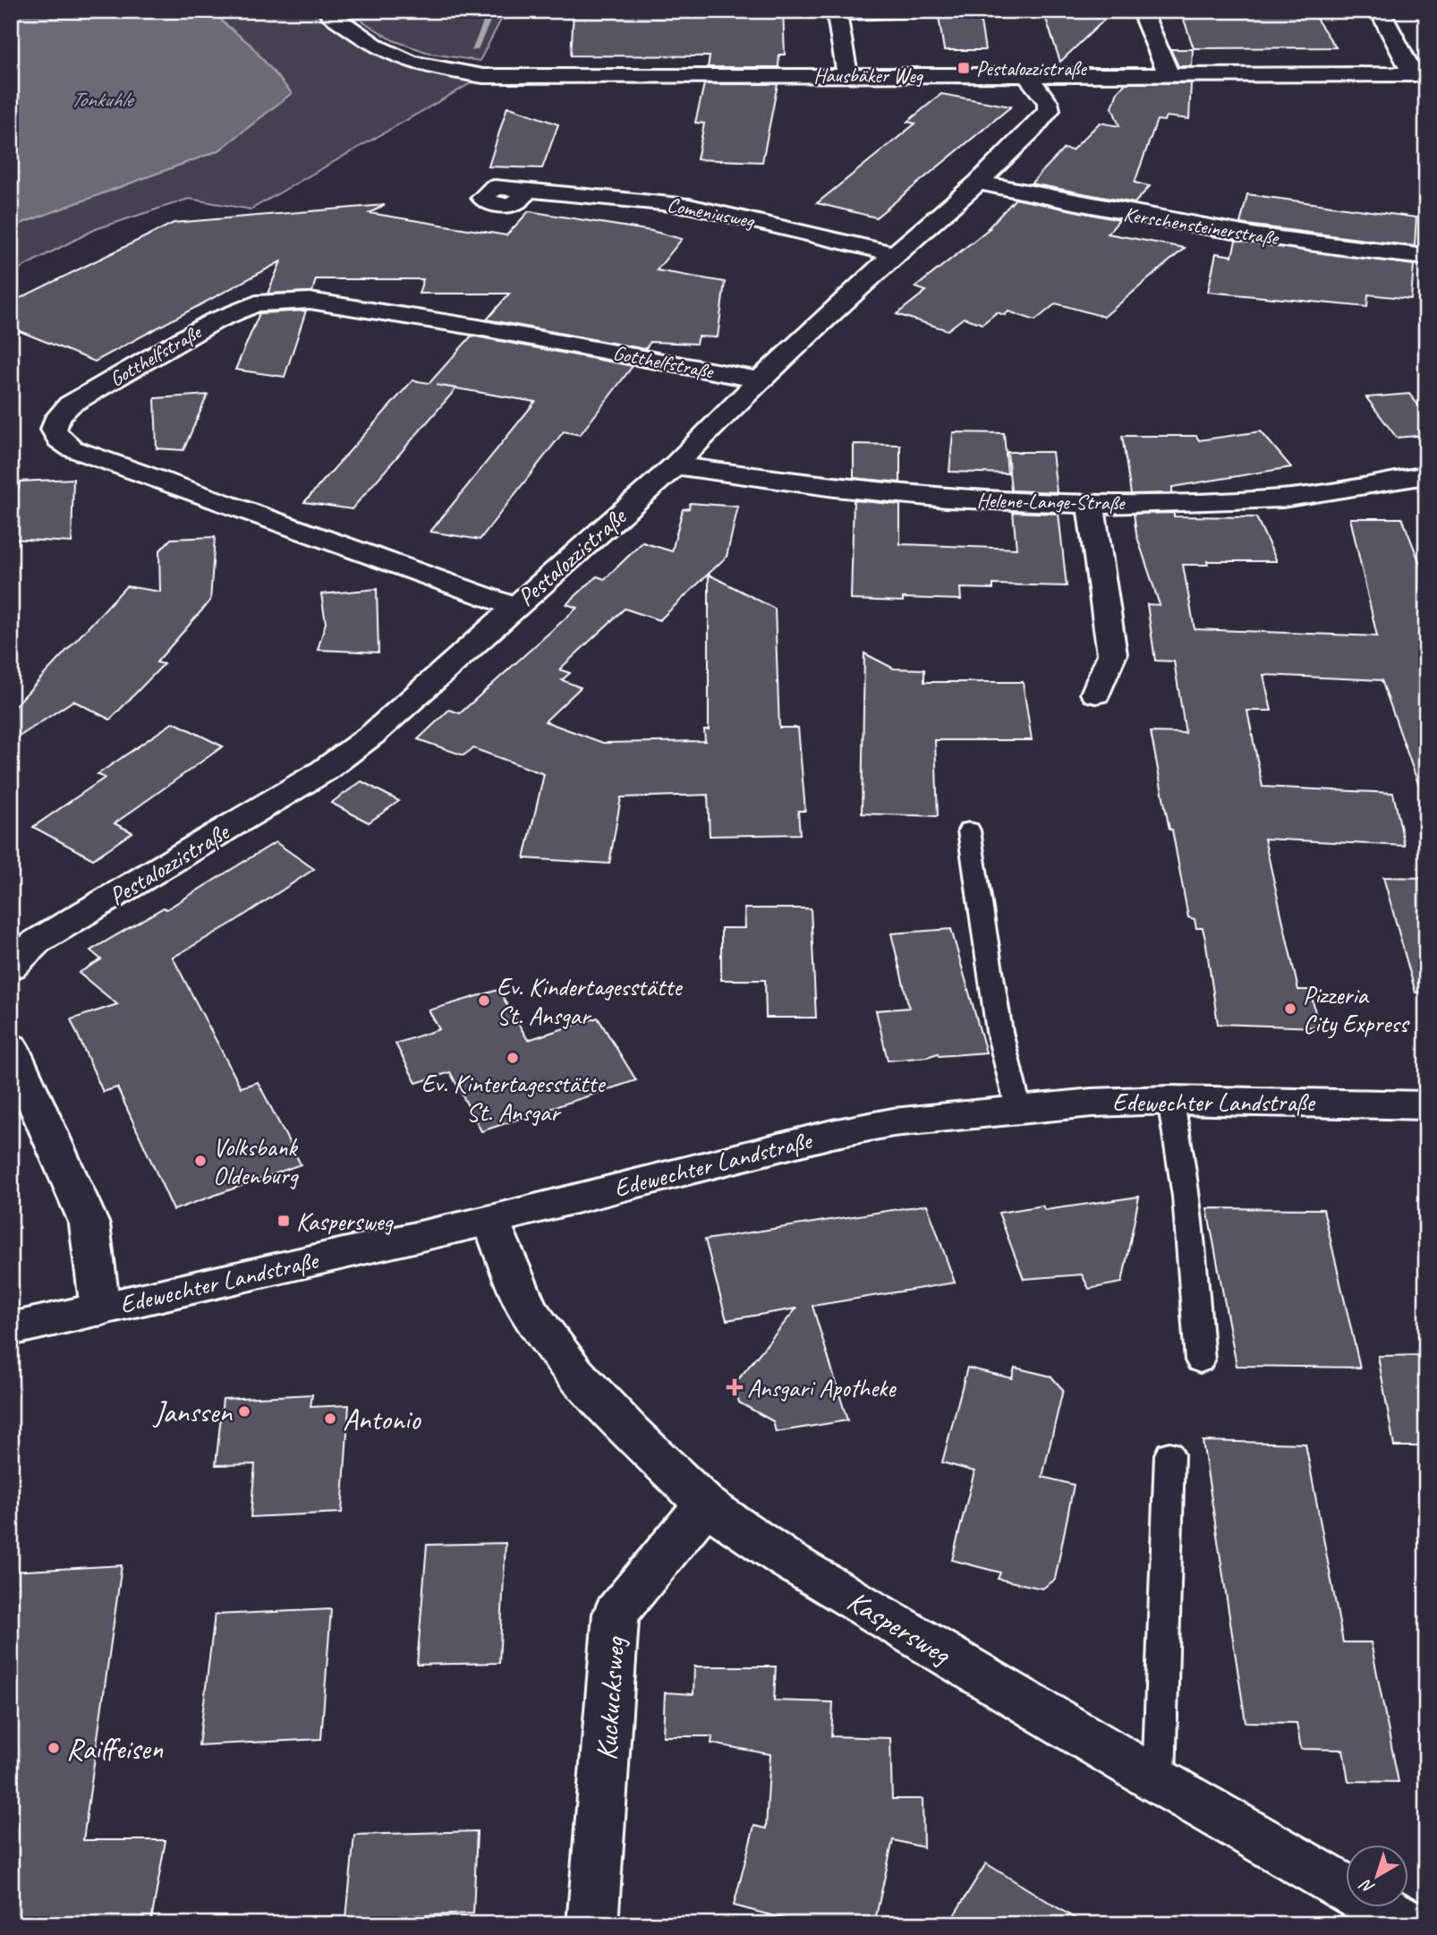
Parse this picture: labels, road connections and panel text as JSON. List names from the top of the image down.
{
  "streets": {
    "street": [
      "Hausbäker Weg",
      "Comeniusweg",
      "Kerschensteinerstraße",
      "Gotthelfstraße",
      "Helene-Lange-Straße",
      "Pestalozzistraße",
      "Edewechter Landstraße",
      "Kaspersweg",
      "Kuckucksweg"
    ]
  },
  "crossings": [
    ["Hausbäker Weg", "Pestalozzistraße"],
    ["Comeniusweg", "Pestalozzistraße"],
    ["Kerschensteinerstraße", "Pestalozzistraße"],
    ["Gotthelfstraße", "Pestalozzistraße"],
    ["Helene-Lange-Straße", "Pestalozzistraße"],
    ["Edewechter Landstraße", "Kaspersweg"],
    ["Kaspersweg", "Kuckucksweg"]
  ],
  "water": ["Tonkuhle"],
  "places": {
    "transit": ["Pestalozzistraße", "Kaspersweg"],
    "other": [
      "Ev. Kindertagesstätte St. Ansgar",
      "Pizzeria City Express",
      "Ev. Kintertagesstätte St. Ansgar",
      "Volksbank Oldenburg",
      "Janssen",
      "Antonio",
      "Raiffeisen"
    ],
    "health": ["Ansgari Apotheke"]
  },
  "north": "bottom left"
}
